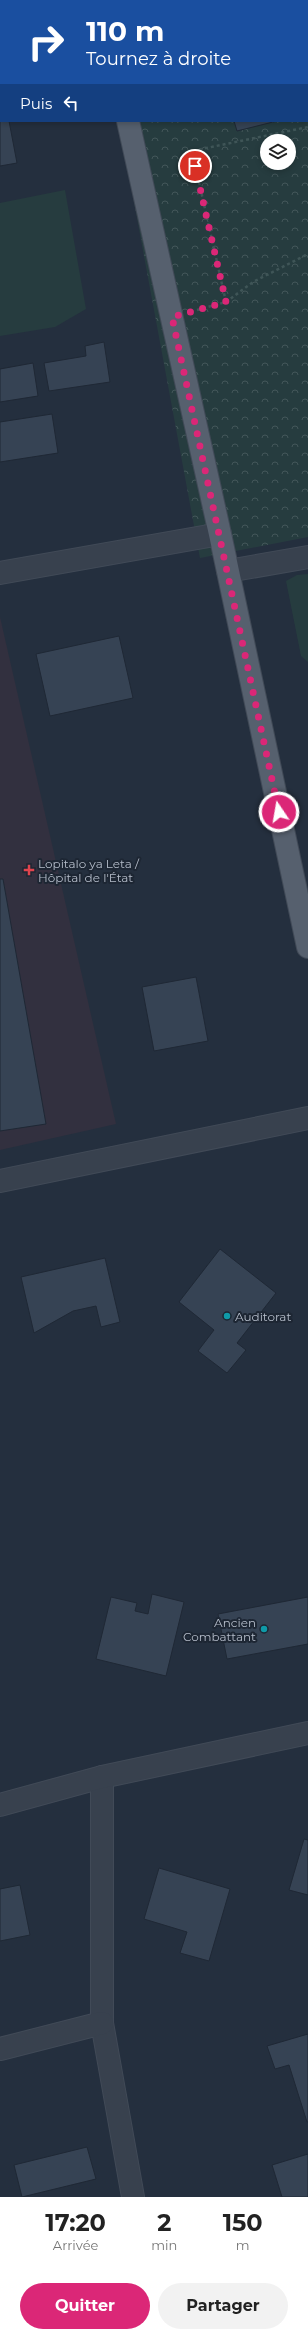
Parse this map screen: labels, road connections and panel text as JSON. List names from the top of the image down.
{
  "places": {
    "health": ["Lopitalo ya Leta / Hôpital de l'État"],
    "other": ["Auditorat", "Ancien Combattant"]
  },
  "page": {
    "turn": ["110 m", "Tournez à droite"],
    "then": "Puis",
    "eta": [
      "17:20",
      "Arrivée",
      "2",
      "min",
      "150",
      "m"
    ],
    "buttons": ["Quitter", "Partager"]
  }
}
